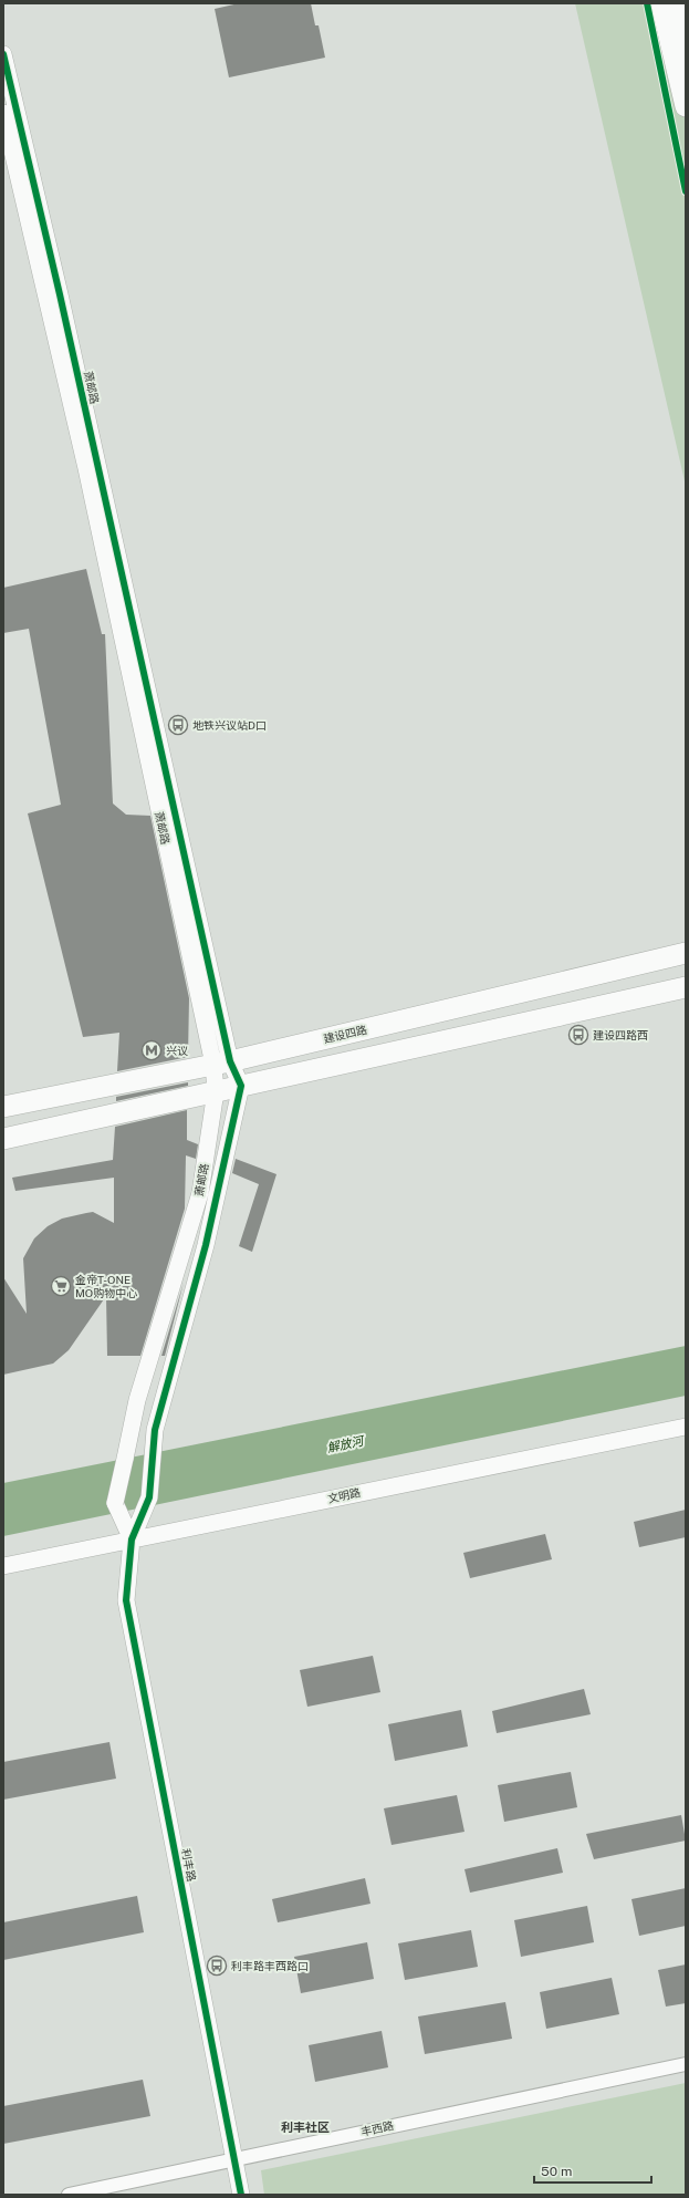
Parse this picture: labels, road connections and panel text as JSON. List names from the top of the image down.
{
  "streets": {
    "main road": ["建设四路"],
    "street": [
      "萧邮路",
      "文明路",
      "利丰路",
      "丰西路"
    ]
  },
  "crossings": [
    ["萧邮路", "建设四路"],
    ["萧邮路", "文明路"],
    ["萧邮路", "利丰路"],
    ["文明路", "利丰路"],
    ["利丰路", "丰西路"]
  ],
  "districts": ["利丰社区"],
  "water": ["解放河"],
  "places": {
    "bus stop": ["地铁兴议站D口", "建设四路西", "利丰路丰西路口"],
    "metro station": ["兴议"],
    "supermarket": ["金帝T-ONE MO购物中心"]
  },
  "scale_bar": "50 m"
}
